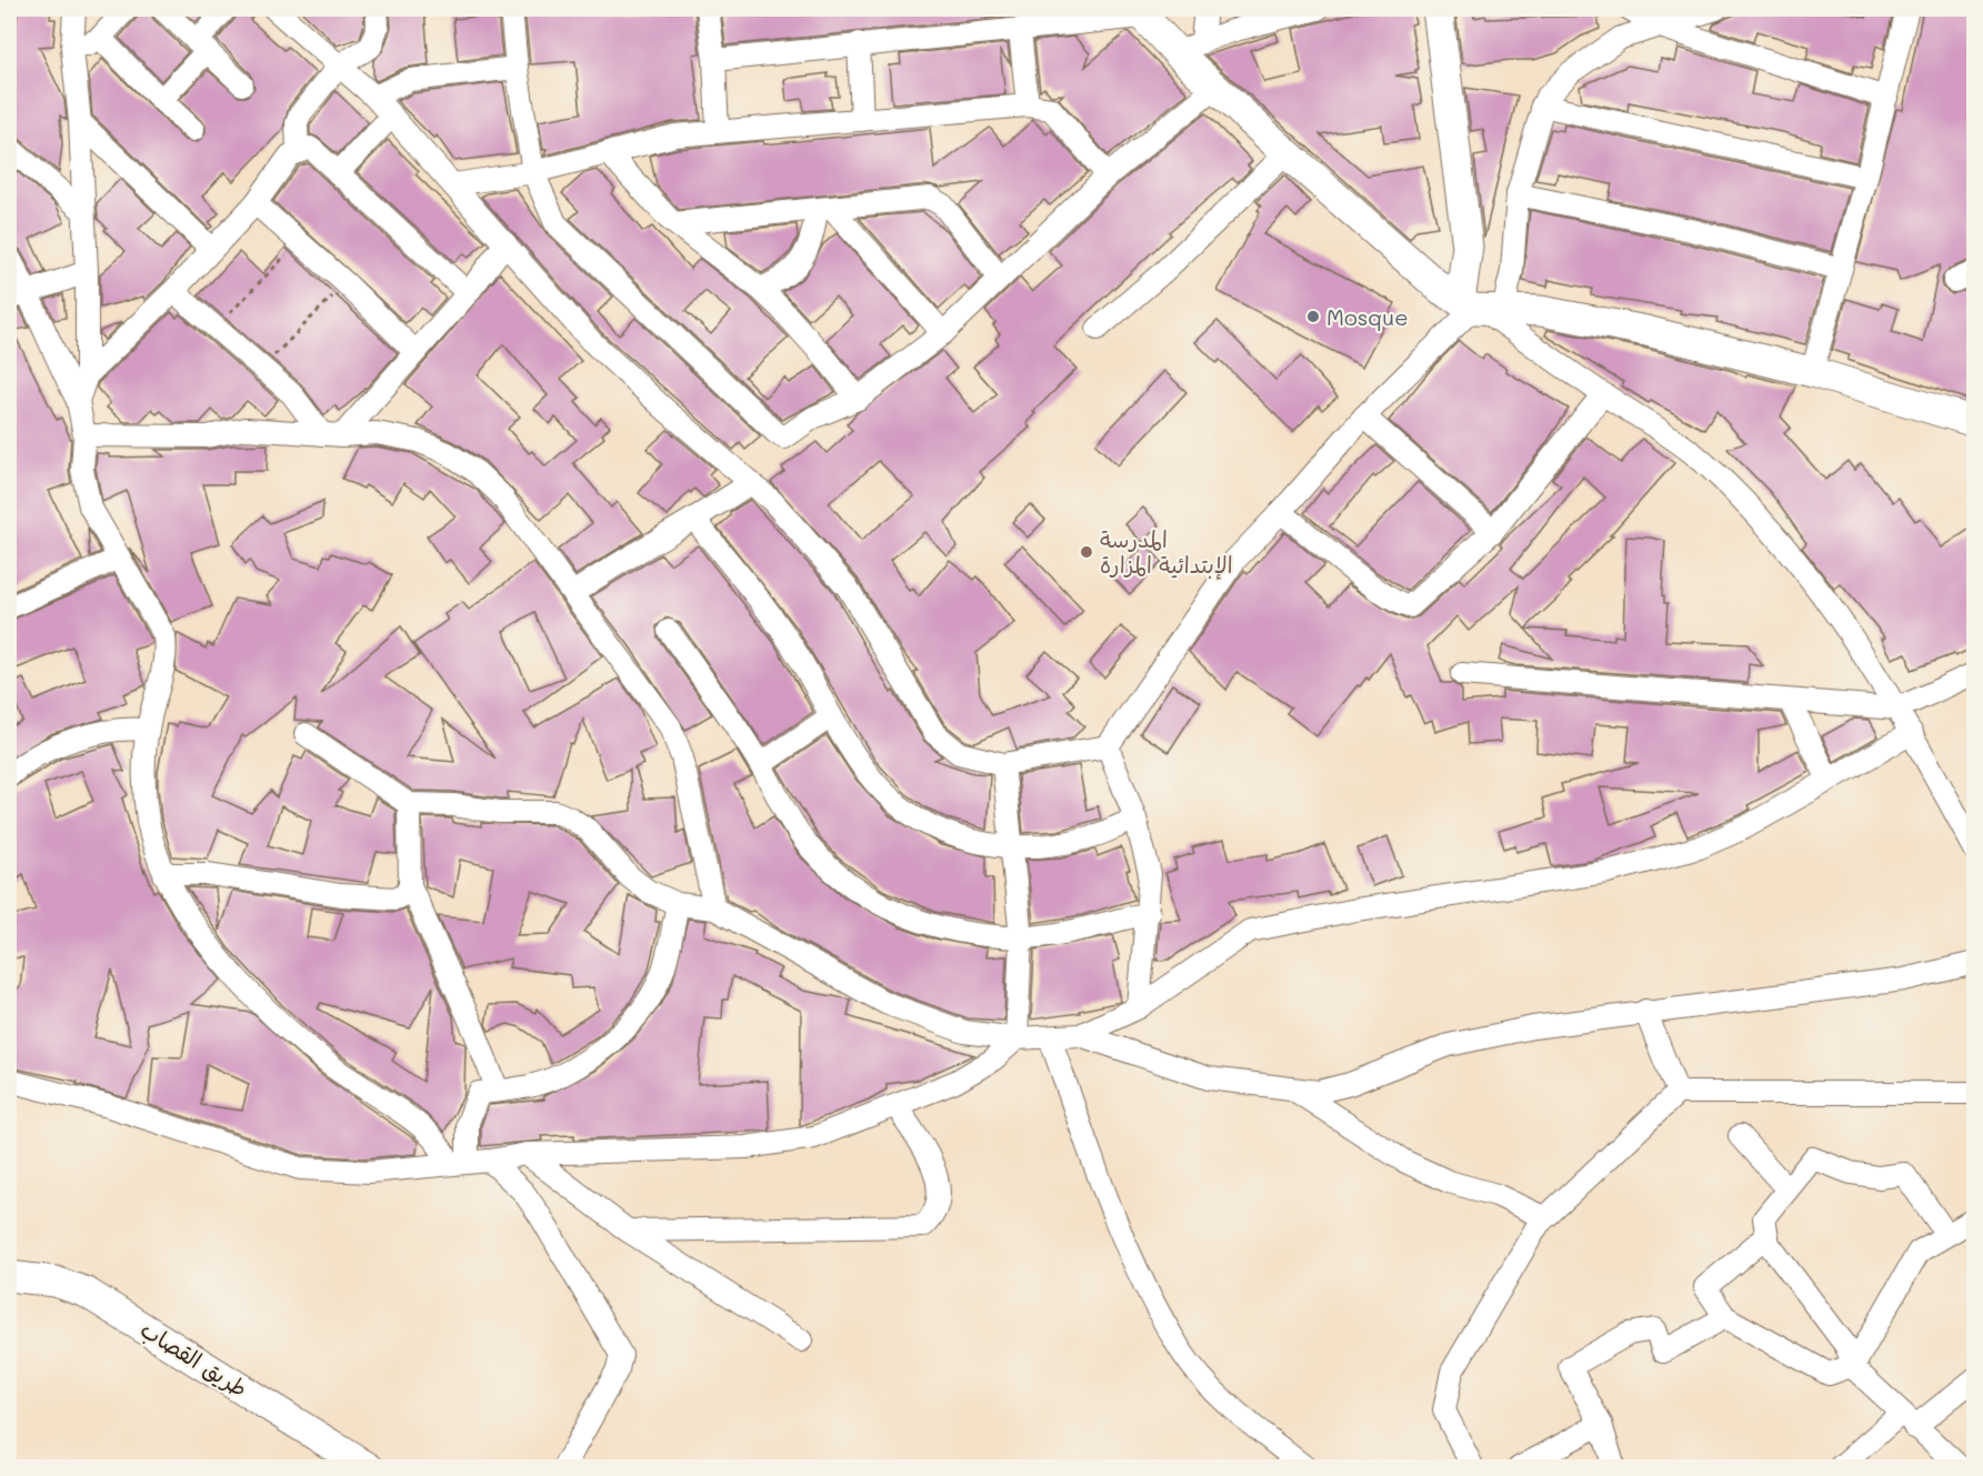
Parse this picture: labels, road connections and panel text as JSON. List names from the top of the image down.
{
  "streets": {
    "street": ["طريق القصاب"]
  },
  "places": ["Mosque", "المدرسة الإبتدائية المزارة"]
}
